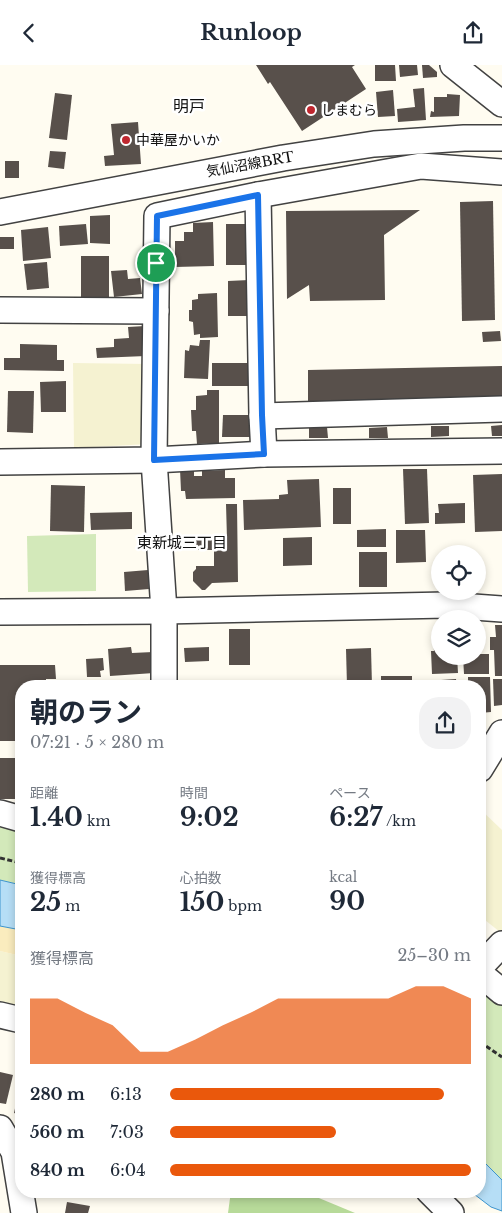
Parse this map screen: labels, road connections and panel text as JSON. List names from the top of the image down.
{
  "streets": {
    "street": ["気仙沼線BRT"]
  },
  "districts": ["明戸", "東新城三丁目"],
  "places": ["しまむら", "中華屋かいか"],
  "page": {
    "header": "Runloop",
    "heading": ["朝のラン", "07:21 · 5 × 280 m"],
    "stats": [
      ["距離", "1.40 km"],
      ["時間", "9:02"],
      ["ペース", "6:27 /km"],
      ["獲得標高", "25 m"],
      ["心拍数", "150 bpm"],
      ["kcal", "90"]
    ],
    "chart": ["獲得標高", "25–30 m"],
    "list": [
      {
        "name": "280 m",
        "note": "6:13"
      },
      {
        "name": "560 m",
        "note": "7:03"
      },
      {
        "name": "840 m",
        "note": "6:04"
      }
    ]
  }
}
